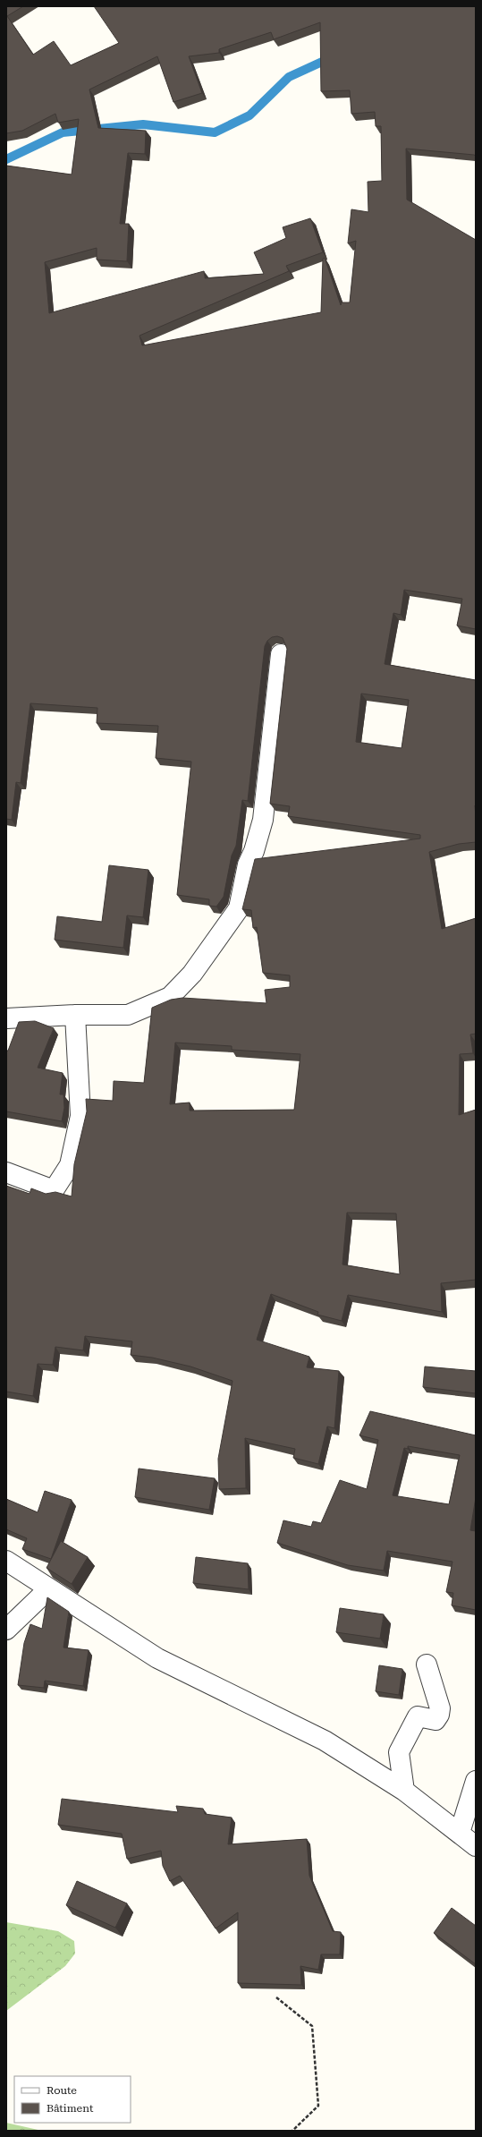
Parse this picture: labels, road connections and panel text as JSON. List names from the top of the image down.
{
  "legend": ["Route", "Bâtiment"]
}
